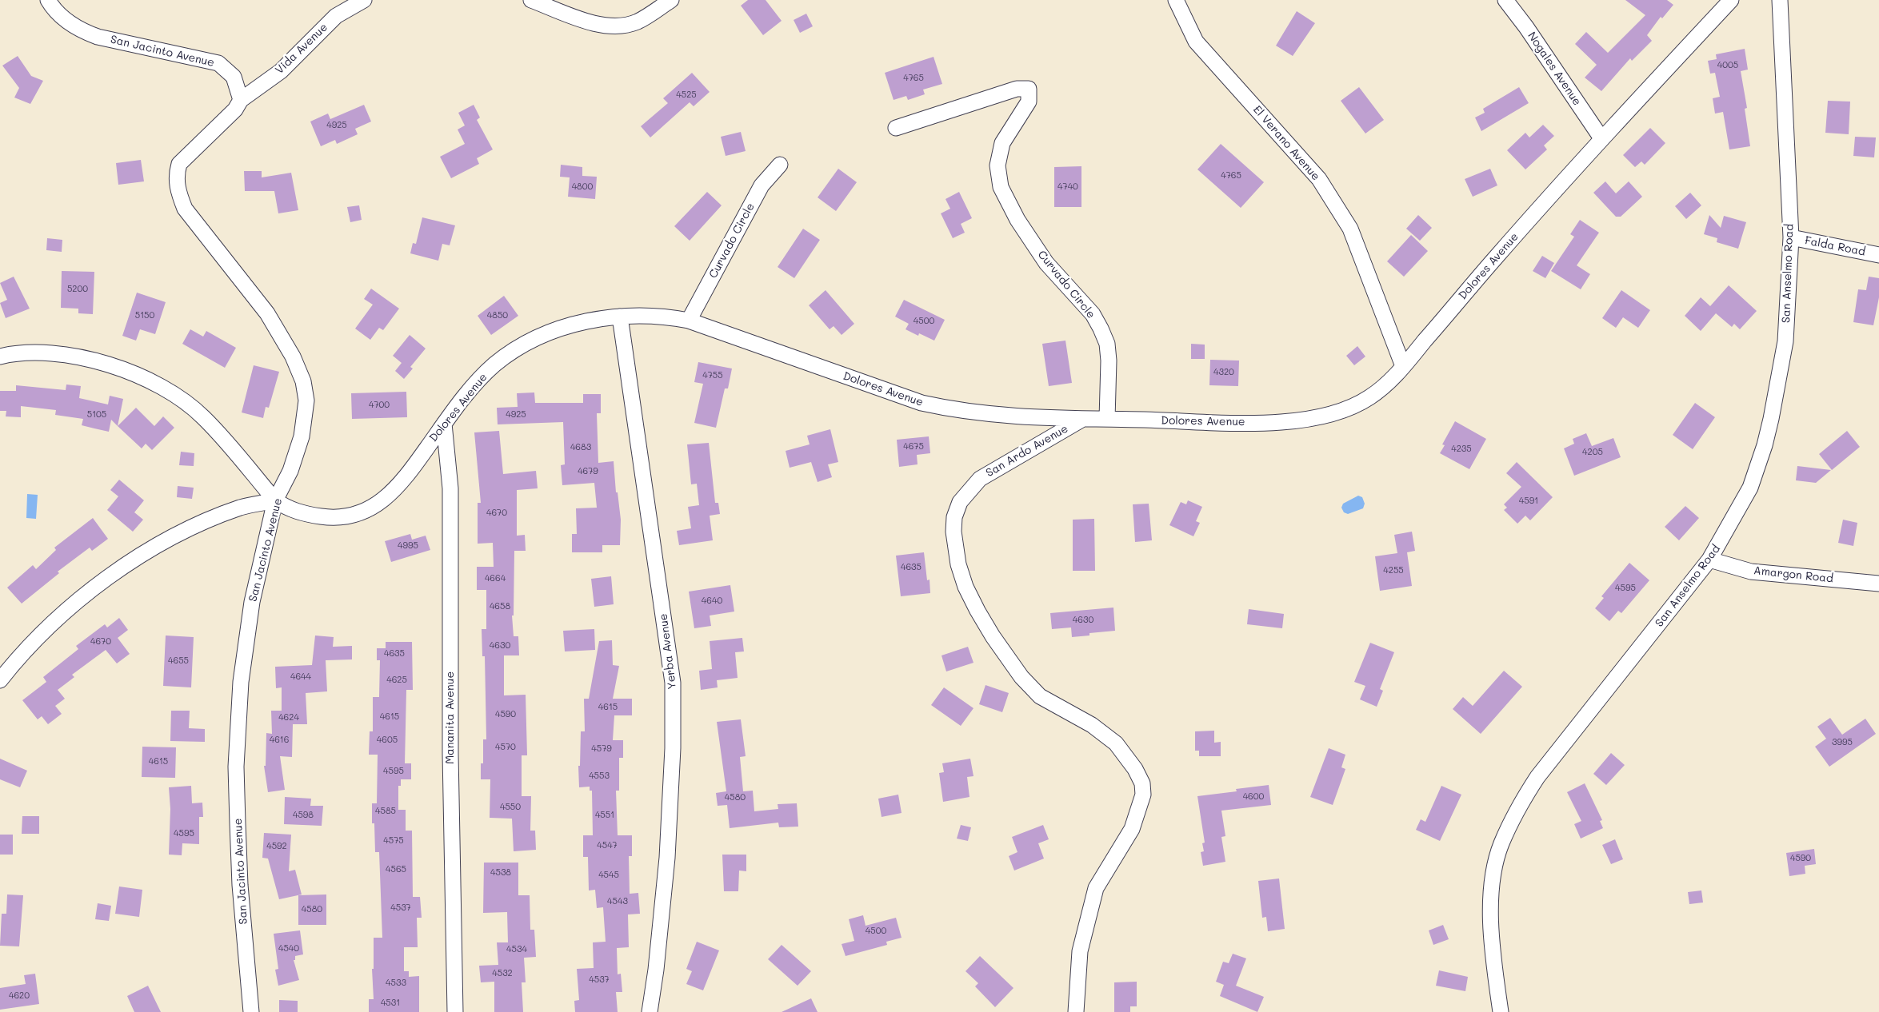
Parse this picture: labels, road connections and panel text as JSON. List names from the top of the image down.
{
  "streets": {
    "street": [
      "Vida Avenue",
      "San Jacinto Avenue",
      "Nogales Avenue",
      "El Verano Avenue",
      "Curvado Circle",
      "Falda Road",
      "Dolores Avenue",
      "San Anselmo Road",
      "San Ardo Avenue",
      "Amargon Road",
      "Yerba Avenue",
      "Mananita Avenue"
    ]
  },
  "crossings": [
    ["Vida Avenue", "San Jacinto Avenue"],
    ["San Jacinto Avenue", "Dolores Avenue"],
    ["Nogales Avenue", "Dolores Avenue"],
    ["El Verano Avenue", "Dolores Avenue"],
    ["Curvado Circle", "Dolores Avenue"],
    ["Falda Road", "San Anselmo Road"],
    ["Dolores Avenue", "San Ardo Avenue"],
    ["Dolores Avenue", "Yerba Avenue"],
    ["Dolores Avenue", "Mananita Avenue"],
    ["San Anselmo Road", "Amargon Road"]
  ],
  "house_numbers": [
    "4005",
    "4765",
    "4525",
    "4925",
    "4765",
    "4800",
    "4740",
    "5200",
    "5150",
    "4850",
    "4500",
    "4320",
    "4755",
    "4700",
    "5105",
    "4925",
    "4675",
    "4683",
    "4235",
    "4205",
    "4679",
    "4591",
    "4670",
    "4995",
    "4635",
    "4255",
    "4664",
    "4595",
    "4640",
    "4658",
    "4630",
    "4670",
    "4630",
    "4635",
    "4655",
    "4644",
    "4625",
    "4615",
    "4590",
    "4615",
    "4624",
    "4616",
    "4605",
    "3995",
    "4570",
    "4579",
    "4615",
    "4595",
    "4553",
    "4600",
    "4580",
    "4550",
    "4585",
    "4598",
    "4551",
    "4595",
    "4575",
    "4547",
    "4592",
    "4590",
    "4565",
    "4538",
    "4545",
    "4543",
    "4537",
    "4580",
    "4500",
    "4540",
    "4534",
    "4532",
    "4537",
    "4533",
    "4620",
    "4531"
  ]
}
